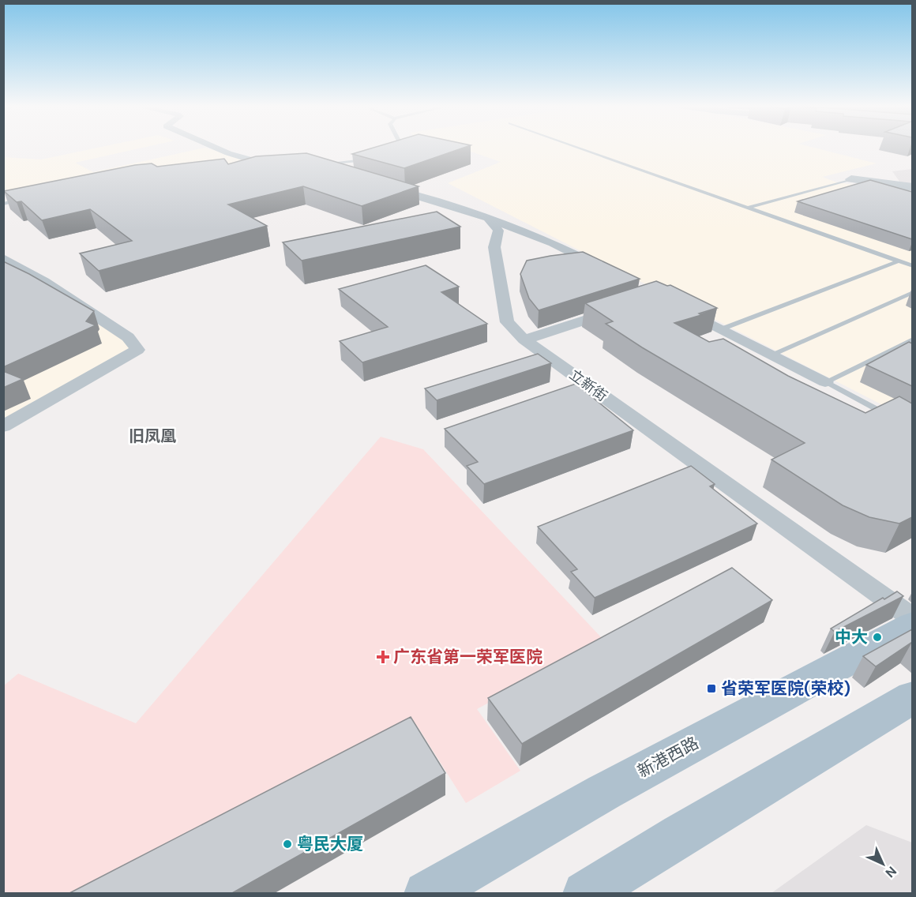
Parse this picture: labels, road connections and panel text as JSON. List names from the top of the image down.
{
  "streets": {
    "main road": ["新港西路"],
    "street": ["立新街"]
  },
  "districts": ["旧凤凰"],
  "places": {
    "other": ["中大", "粤民大厦"],
    "health": ["广东省第一荣军医院"],
    "transit": ["省荣军医院(荣校)"]
  },
  "north": "bottom right"
}
